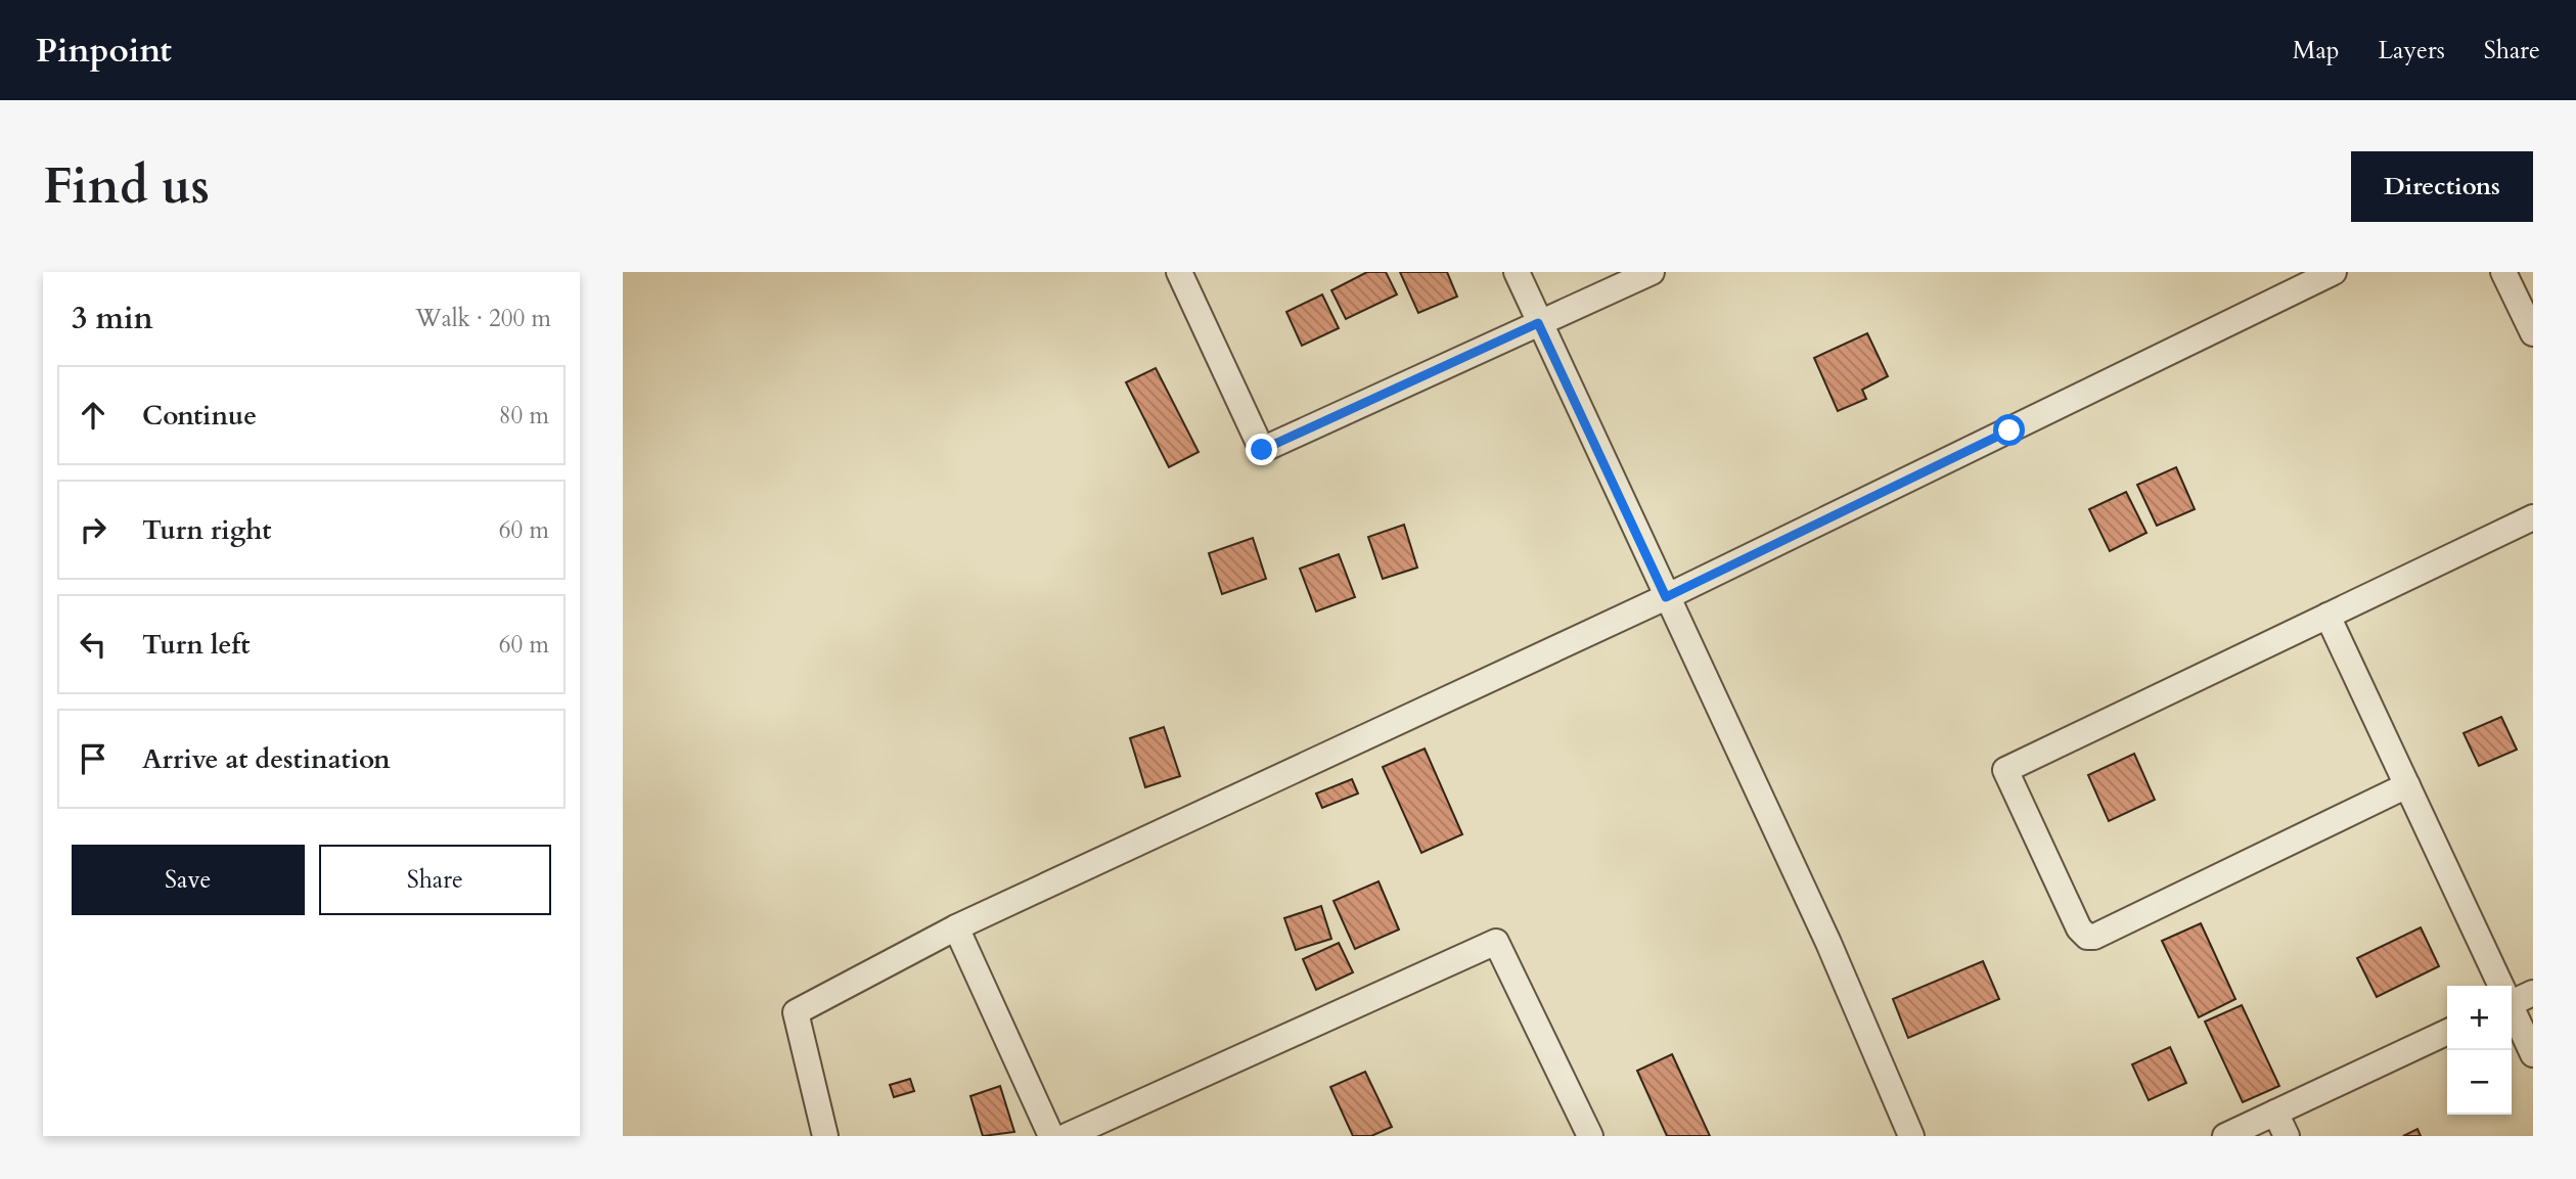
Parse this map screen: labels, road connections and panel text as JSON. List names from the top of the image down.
{
  "page": {
    "header": "Pinpoint",
    "nav": ["Map", "Layers", "Share"],
    "buttons": [
      "Directions",
      ["Save", "Share"]
    ],
    "title": "Find us",
    "heading": ["3 min", "Walk · 200 m"],
    "list": [
      ["Continue", "80 m"],
      ["Turn right", "60 m"],
      ["Turn left", "60 m"],
      "Arrive at destination"
    ],
    "map_buttons": ["+", "−"]
  }
}
